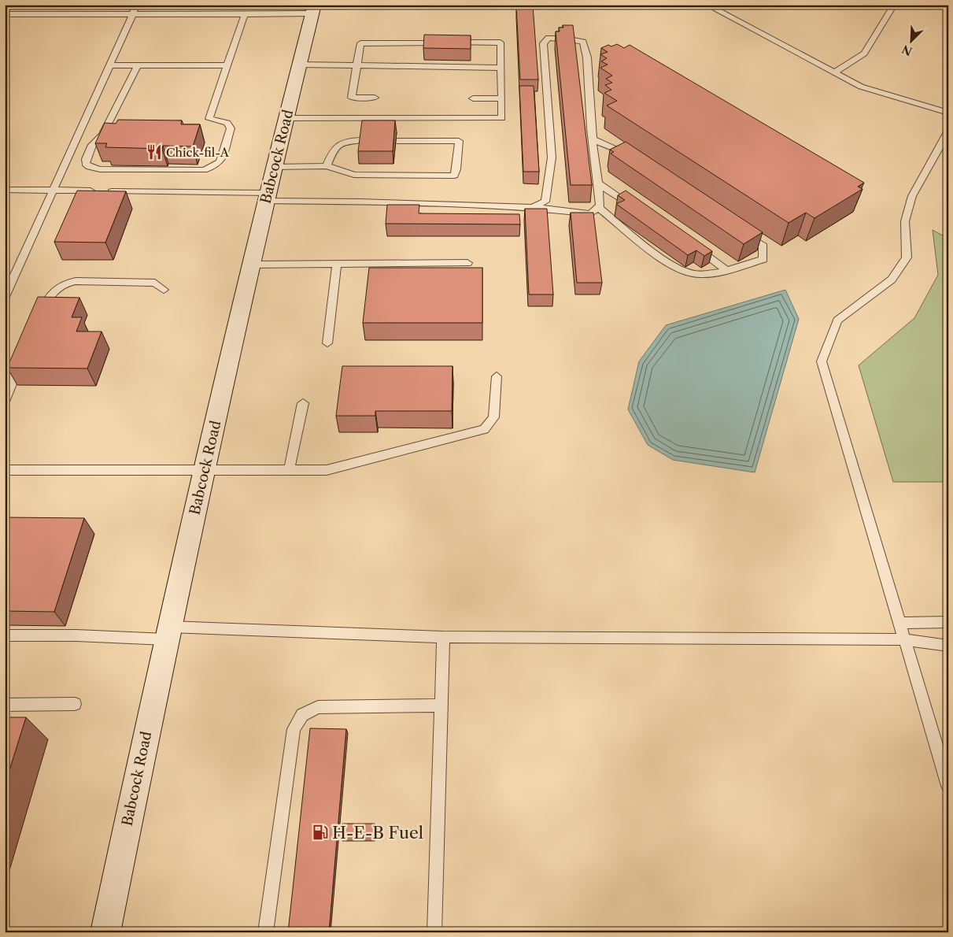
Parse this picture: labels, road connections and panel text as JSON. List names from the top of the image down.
{
  "streets": {
    "main road": ["Babcock Road"]
  },
  "places": {
    "restaurant": ["Chick-fil-A"],
    "fuel station": ["H-E-B Fuel"]
  },
  "north": "bottom left"
}
